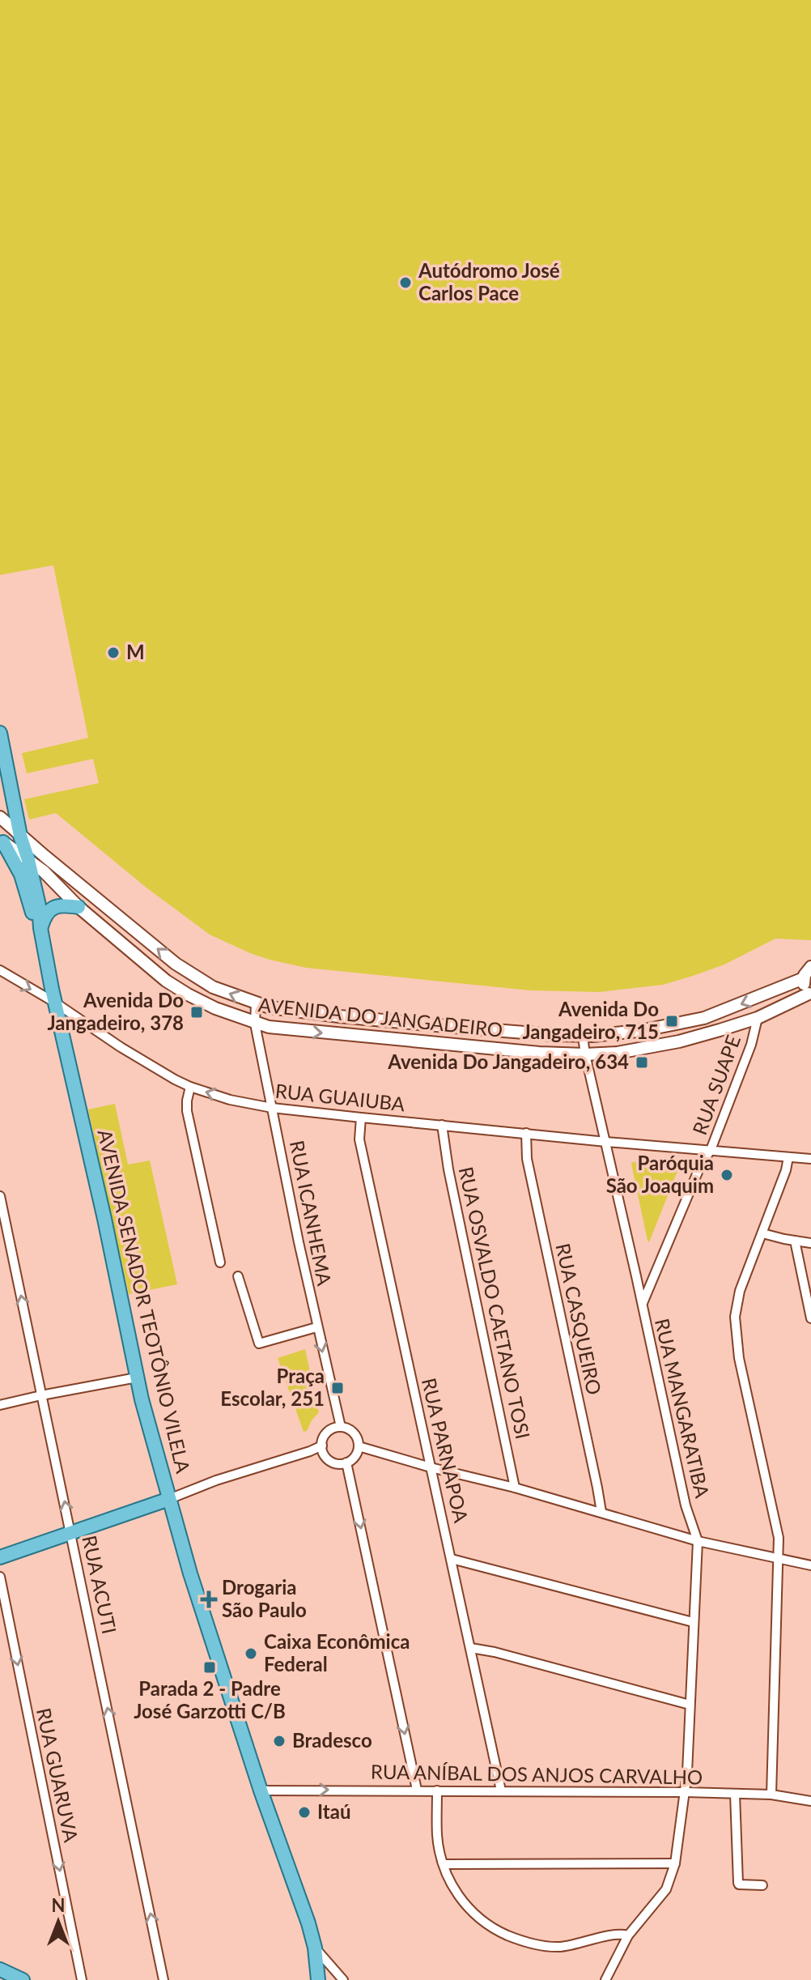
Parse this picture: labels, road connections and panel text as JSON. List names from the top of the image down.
{
  "streets": {
    "main road": ["AVENIDA SENADOR TEOTÔNIO VILELA"],
    "street": [
      "AVENIDA DO JANGADEIRO",
      "RUA SUAPE",
      "RUA GUAIUBA",
      "RUA ICANHEMA",
      "RUA OSVALDO CAETANO TOSI",
      "RUA CASQUEIRO",
      "RUA MANGARATIBA",
      "RUA PARNAPOA",
      "RUA ACUTI",
      "RUA GUARUVA",
      "RUA ANÍBAL DOS ANJOS CARVALHO"
    ]
  },
  "crossings": [
    ["AVENIDA DO JANGADEIRO", "RUA SUAPE"],
    ["AVENIDA DO JANGADEIRO", "RUA ICANHEMA"],
    ["AVENIDA DO JANGADEIRO", "AVENIDA SENADOR TEOTÔNIO VILELA"],
    ["AVENIDA DO JANGADEIRO", "RUA MANGARATIBA"],
    ["RUA SUAPE", "RUA GUAIUBA"],
    ["RUA SUAPE", "RUA MANGARATIBA"],
    ["RUA GUAIUBA", "RUA ICANHEMA"],
    ["RUA GUAIUBA", "AVENIDA SENADOR TEOTÔNIO VILELA"],
    ["RUA GUAIUBA", "RUA OSVALDO CAETANO TOSI"],
    ["RUA GUAIUBA", "RUA CASQUEIRO"],
    ["RUA GUAIUBA", "RUA MANGARATIBA"],
    ["RUA GUAIUBA", "RUA PARNAPOA"],
    ["AVENIDA SENADOR TEOTÔNIO VILELA", "RUA ANÍBAL DOS ANJOS CARVALHO"],
    ["RUA MANGARATIBA", "RUA ANÍBAL DOS ANJOS CARVALHO"],
    ["RUA PARNAPOA", "RUA ANÍBAL DOS ANJOS CARVALHO"]
  ],
  "one_way": ["RUA ACUTI", "RUA GUARUVA"],
  "places": {
    "other": [
      "Autódromo José Carlos Pace",
      "M",
      "Paróquia São Joaquim",
      "Caixa Econômica Federal",
      "Bradesco",
      "Itaú"
    ],
    "transit": [
      "Avenida Do Jangadeiro, 378",
      "Avenida Do Jangadeiro, 715",
      "Avenida Do Jangadeiro, 634",
      "Praça Escolar, 251",
      "Parada 2 - Padre José Garzotti C/B"
    ],
    "health": ["Drogaria São Paulo"]
  },
  "north": "top"
}
